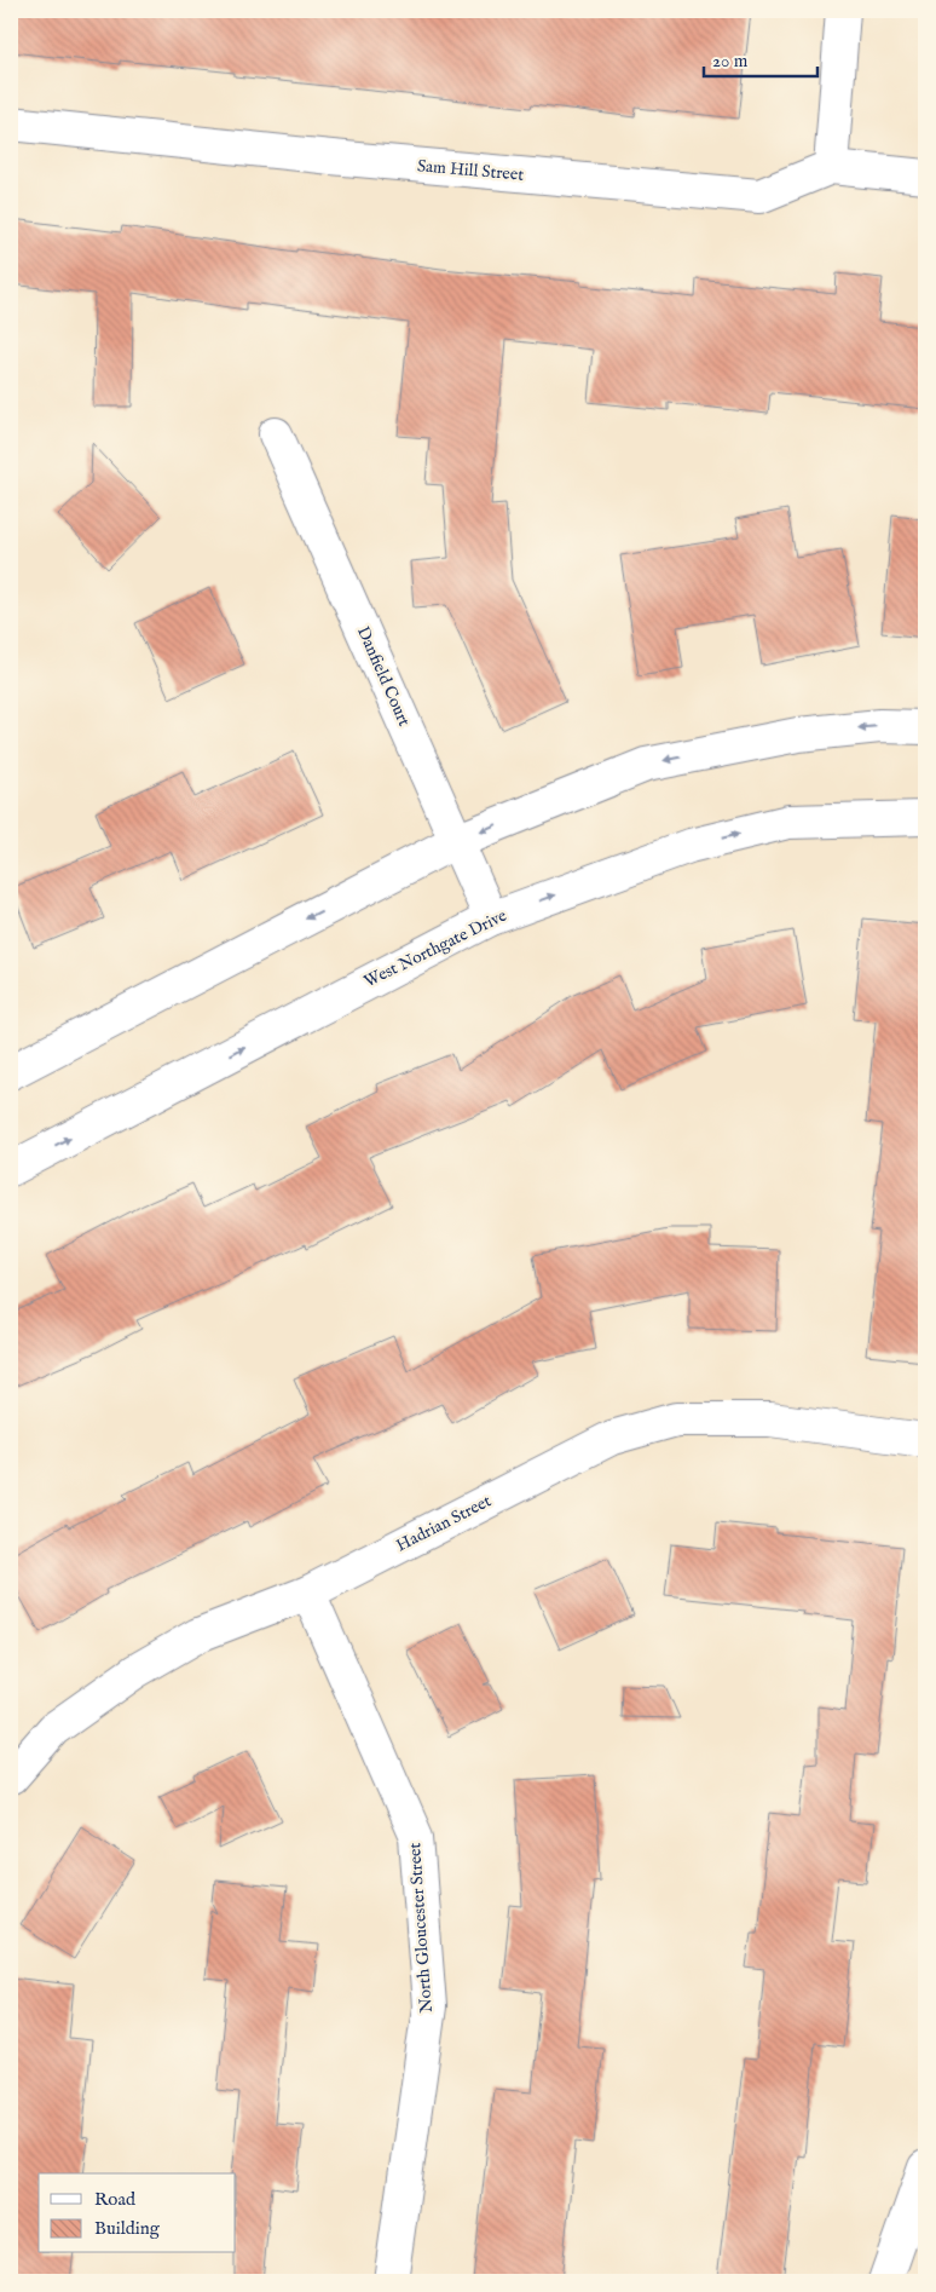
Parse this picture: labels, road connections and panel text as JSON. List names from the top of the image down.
{
  "streets": {
    "street": [
      "Sam Hill Street",
      "Danfield Court",
      "West Northgate Drive",
      "Hadrian Street",
      "North Gloucester Street"
    ]
  },
  "crossings": [
    ["Danfield Court", "West Northgate Drive"],
    ["Hadrian Street", "North Gloucester Street"]
  ],
  "legend": ["Road", "Building"],
  "scale_bar": "20 m"
}
